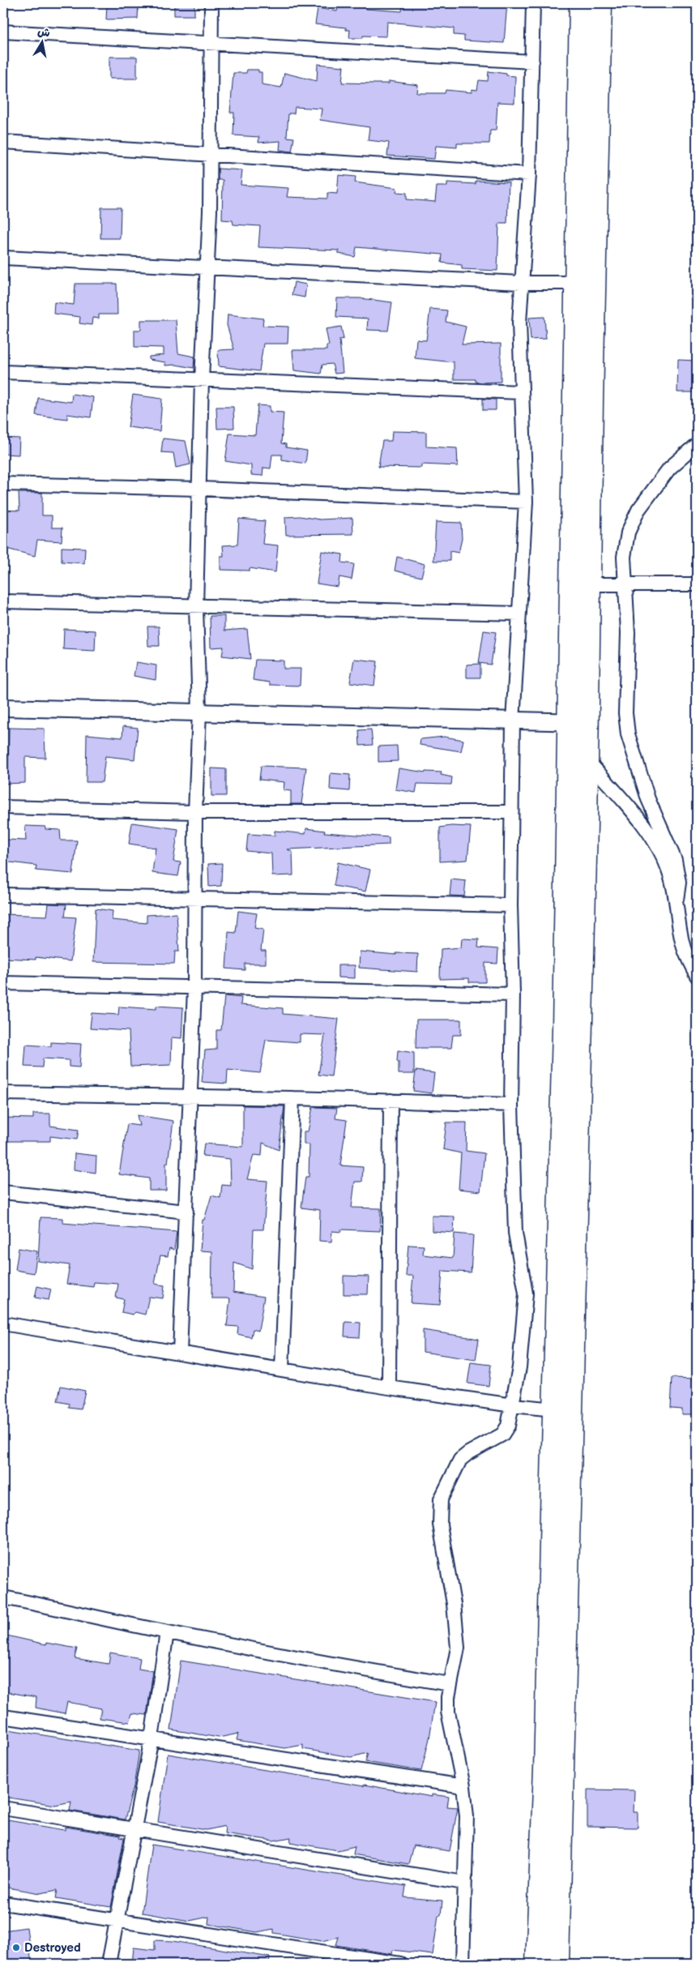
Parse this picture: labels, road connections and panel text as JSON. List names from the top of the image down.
{
  "places": ["Destroyed"],
  "north": "top"
}
